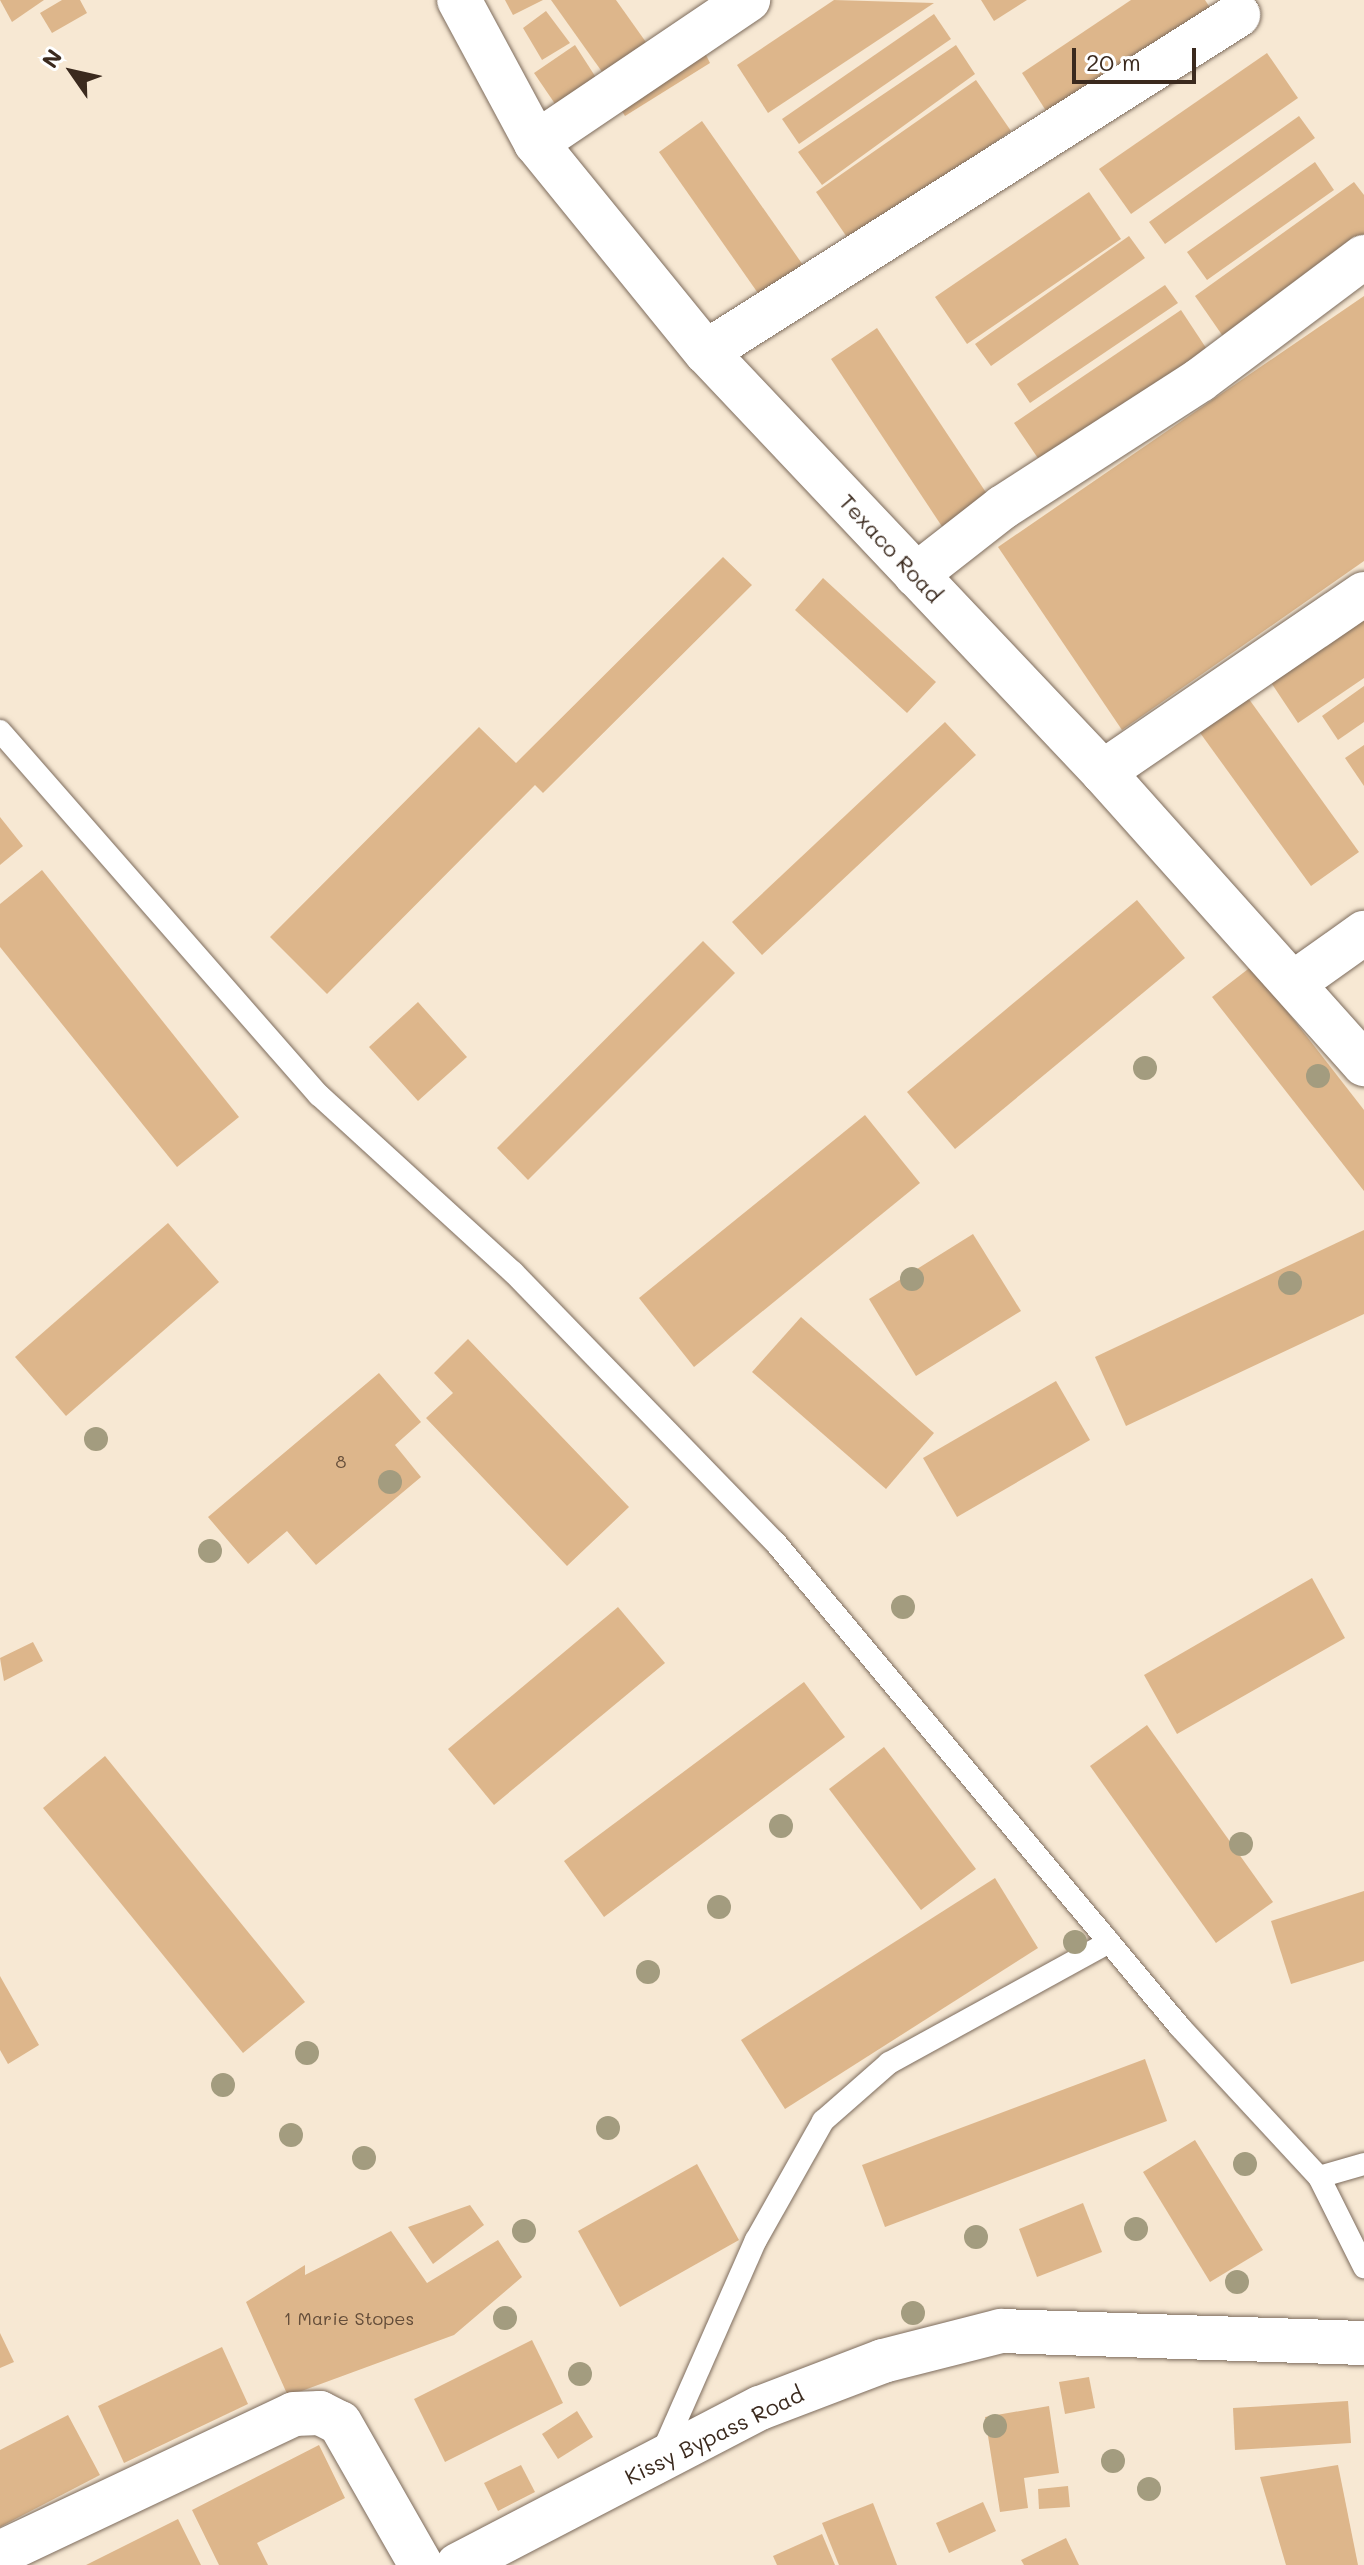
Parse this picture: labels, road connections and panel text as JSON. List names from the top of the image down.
{
  "streets": {
    "street": ["Texaco Road", "Kissy Bypass Road"]
  },
  "house_numbers": ["8", "1 Marie Stopes"],
  "scale_bar": "20 m",
  "north": "top left"
}
